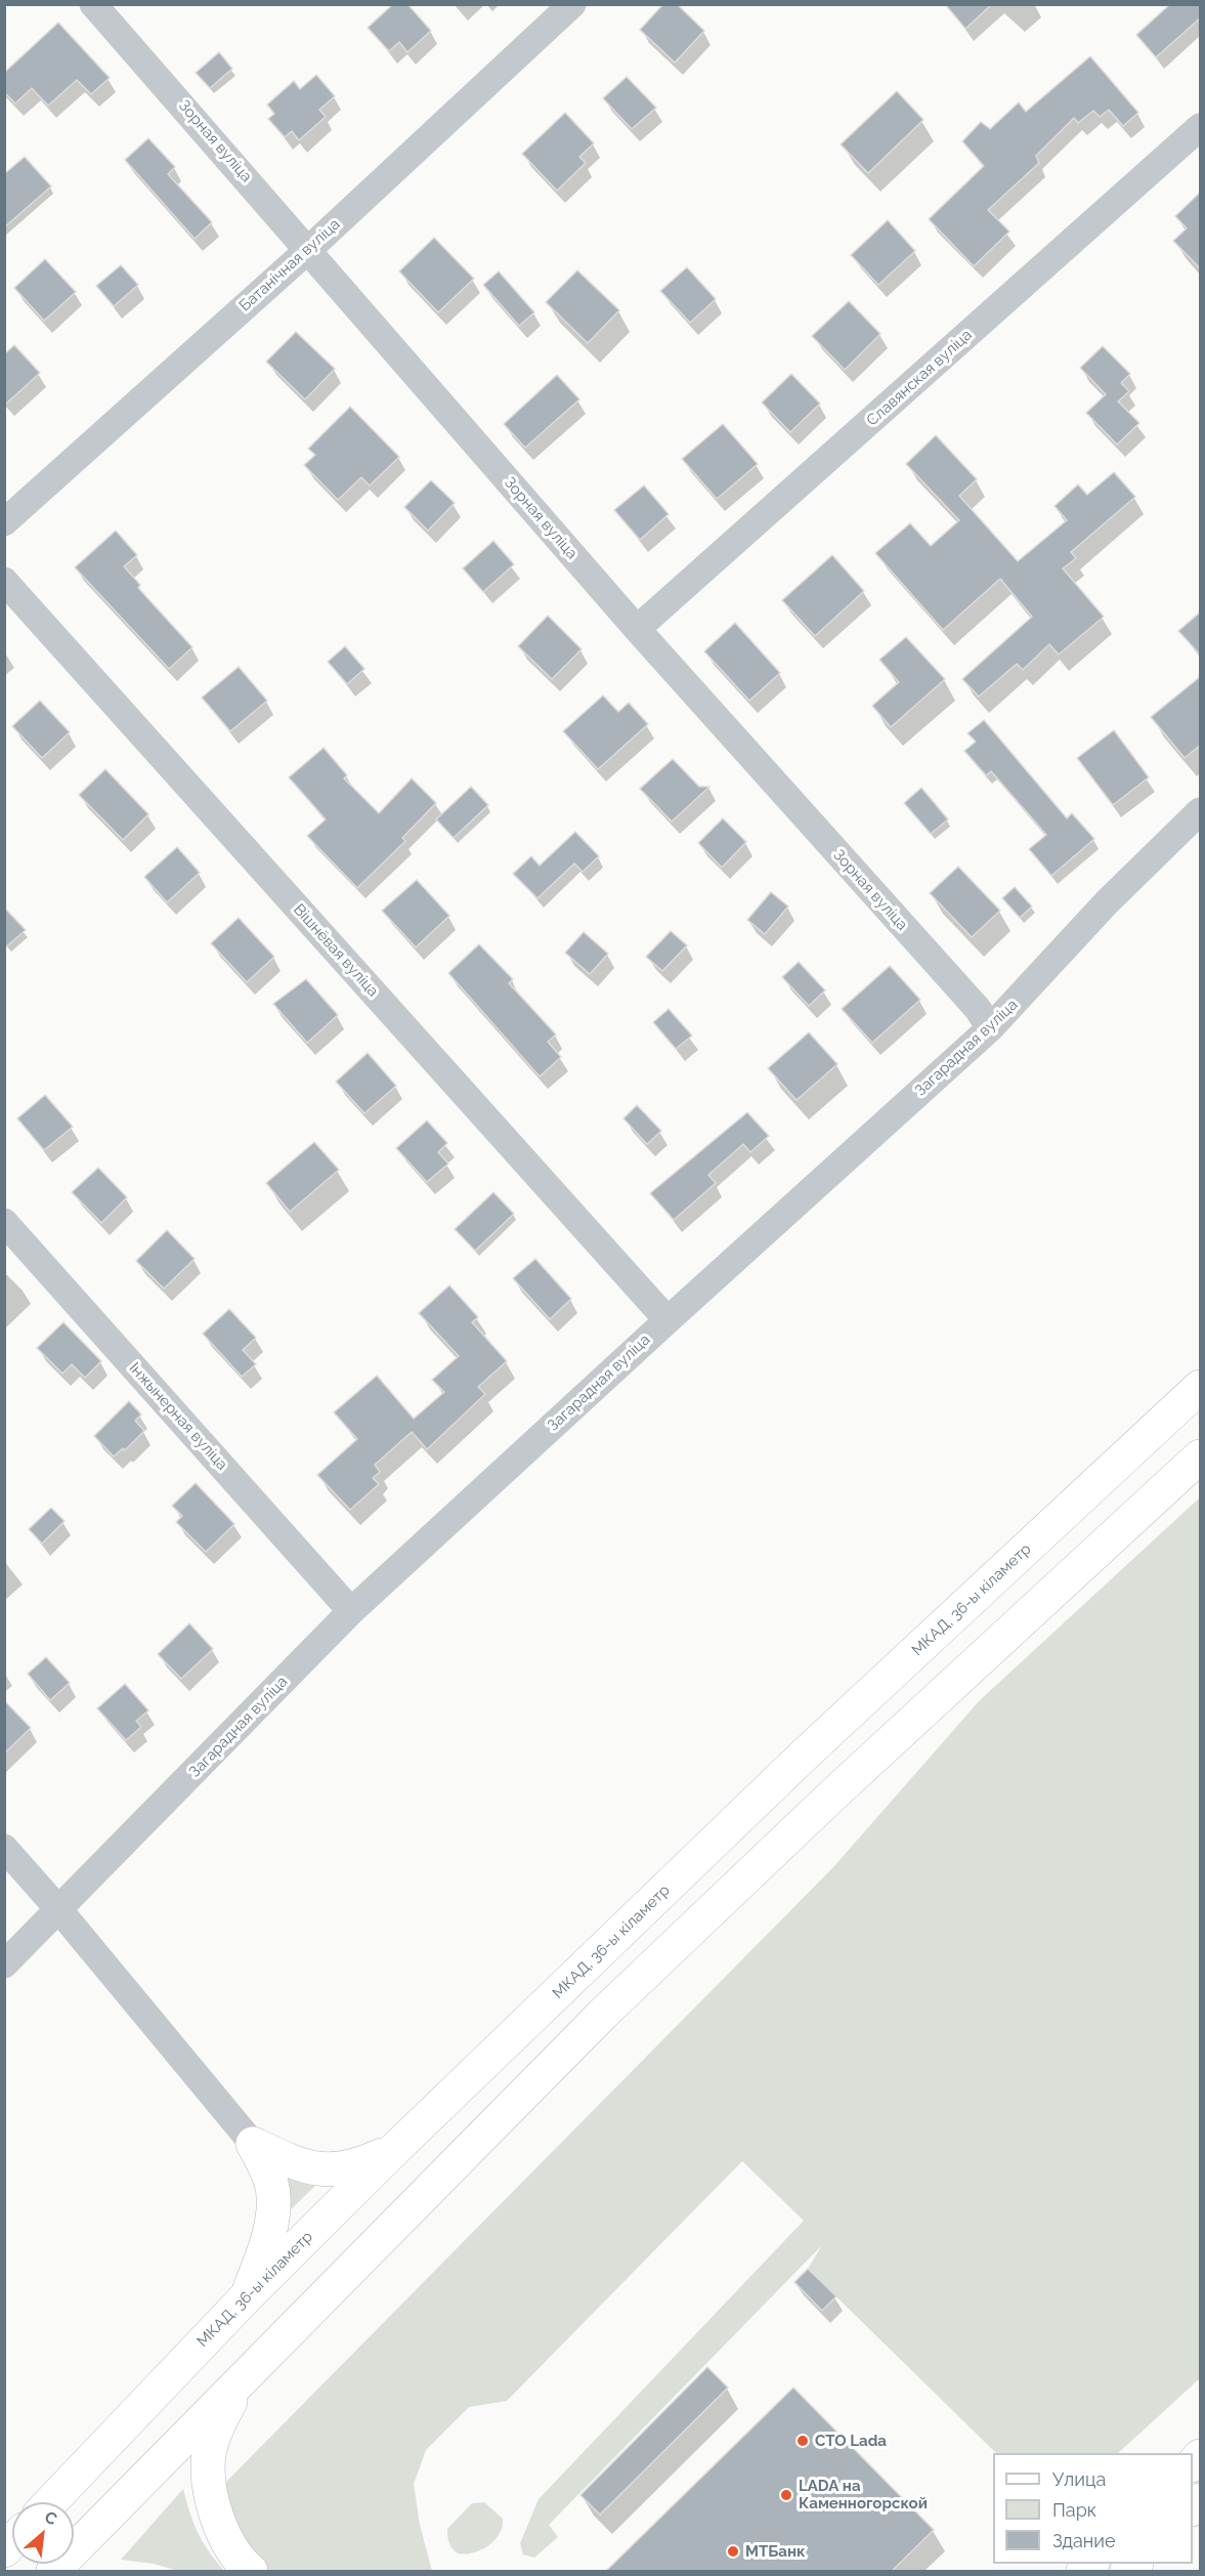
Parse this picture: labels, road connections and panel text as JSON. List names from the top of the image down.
{
  "streets": {
    "main road": ["МКАД, 36-ы кіламетр"],
    "street": [
      "Зорная вуліца",
      "Батанічная вуліца",
      "Славянская вуліца",
      "Вішнёвая вуліца",
      "Загарадная вуліца",
      "Інжынерная вуліца"
    ]
  },
  "crossings": [
    ["Зорная вуліца", "Батанічная вуліца"],
    ["Зорная вуліца", "Славянская вуліца"],
    ["Зорная вуліца", "Загарадная вуліца"],
    ["Вішнёвая вуліца", "Загарадная вуліца"],
    ["Загарадная вуліца", "Інжынерная вуліца"]
  ],
  "places": ["СТО Lada", "LADA на Каменногорской", "МТБанк"],
  "legend": ["Улица", "Парк", "Здание"],
  "north": "top right"
}
